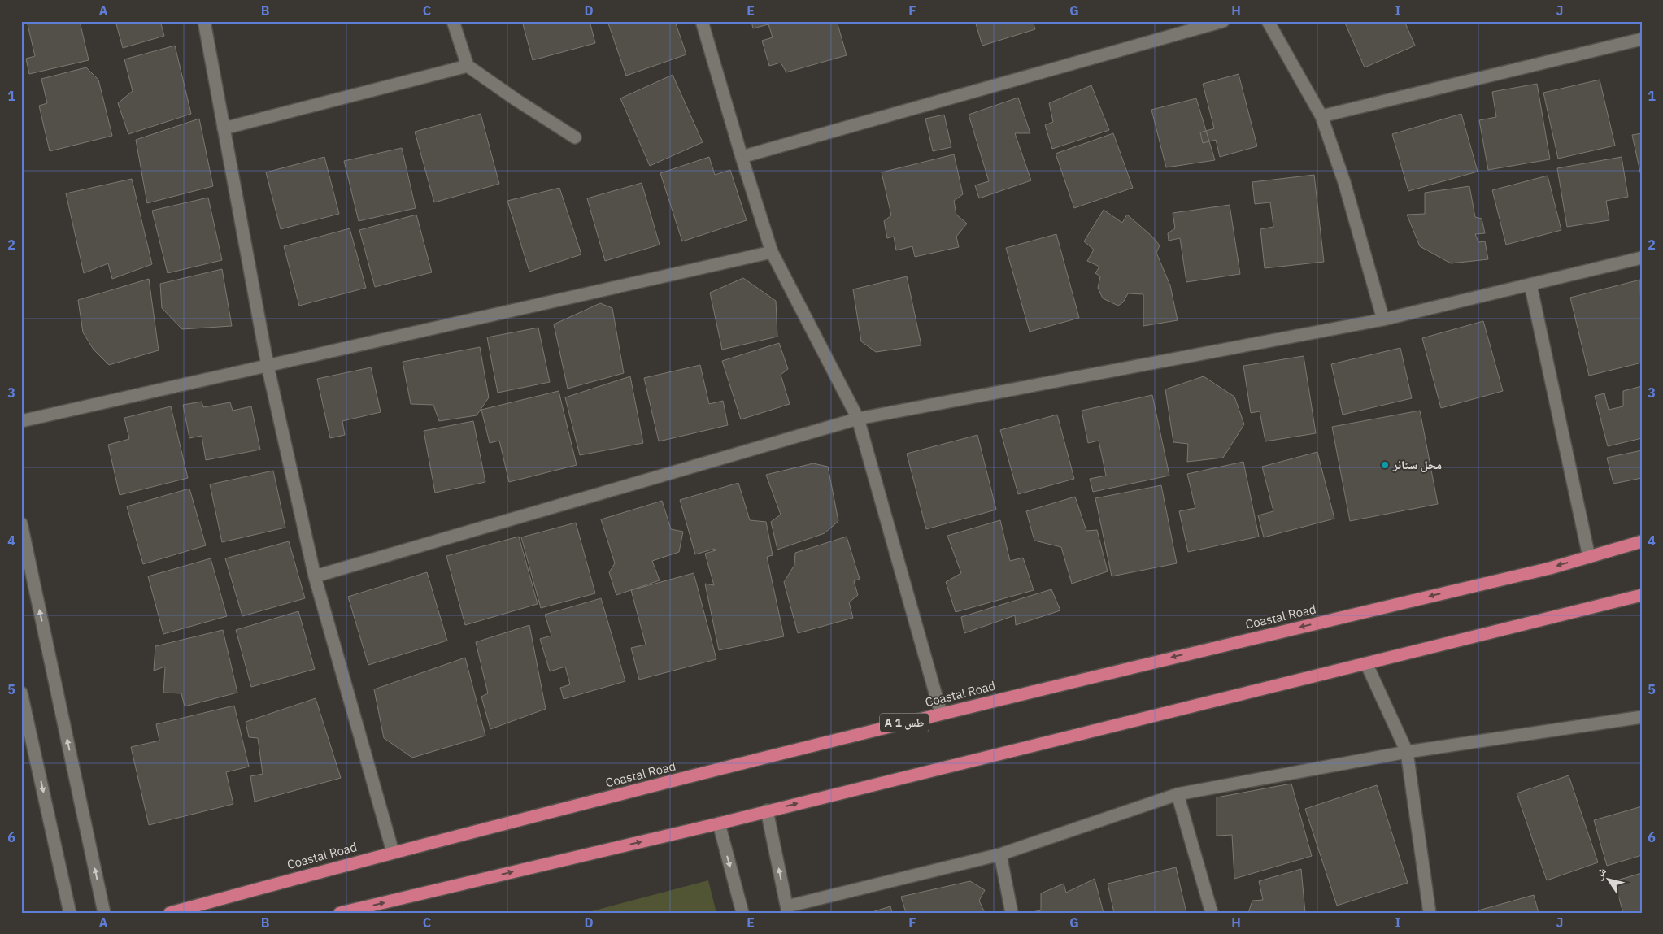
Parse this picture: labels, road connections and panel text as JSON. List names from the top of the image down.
{
  "streets": {
    "highway": ["Coastal Road", "A 1 طس"]
  },
  "places": ["محل ستائر"],
  "north": "top left",
  "grid": {
    "columns": [
      "A",
      "B",
      "C",
      "D",
      "E",
      "F",
      "G",
      "H",
      "I",
      "J"
    ],
    "rows": [
      "1",
      "2",
      "3",
      "4",
      "5",
      "6"
    ]
  }
}
